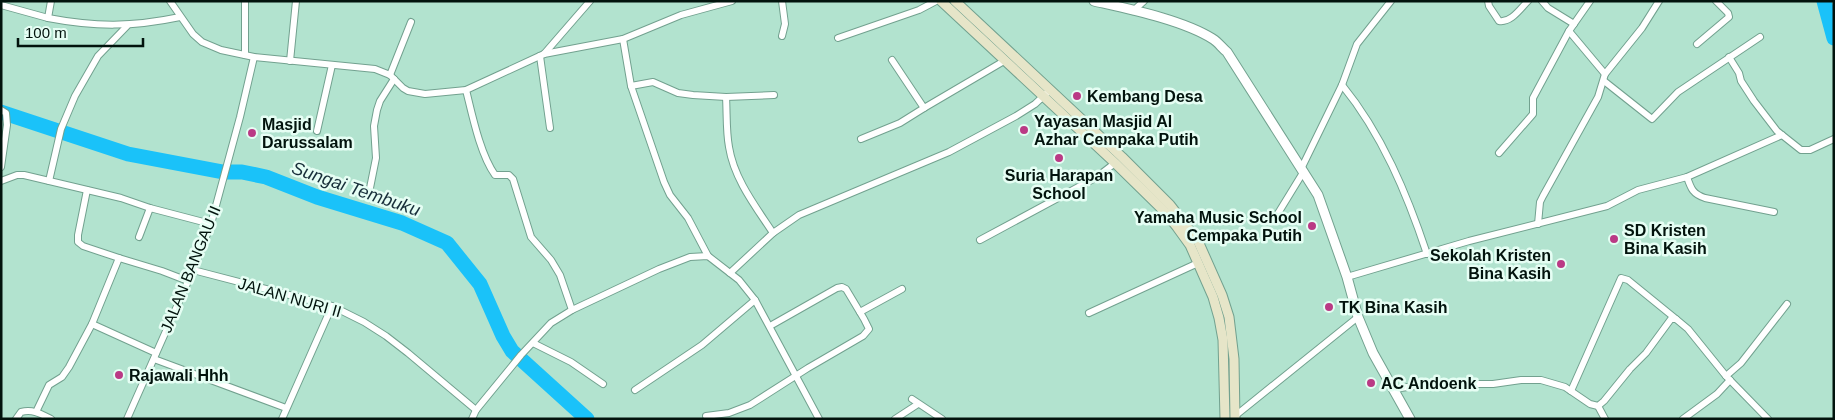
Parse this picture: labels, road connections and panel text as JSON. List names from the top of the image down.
{
  "streets": {
    "street": ["JALAN BANGAU II", "JALAN NURI II"]
  },
  "crossings": [
    ["JALAN BANGAU II", "JALAN NURI II"]
  ],
  "water": ["Sungai Tembuku"],
  "places": [
    "Kembang Desa",
    "Yayasan Masjid Al Azhar Cempaka Putih",
    "Masjid Darussalam",
    "Suria Harapan School",
    "Yamaha Music School Cempaka Putih",
    "SD Kristen Bina Kasih",
    "Sekolah Kristen Bina Kasih",
    "TK Bina Kasih",
    "Rajawali Hhh",
    "AC Andoenk"
  ],
  "scale_bar": "100 m"
}
